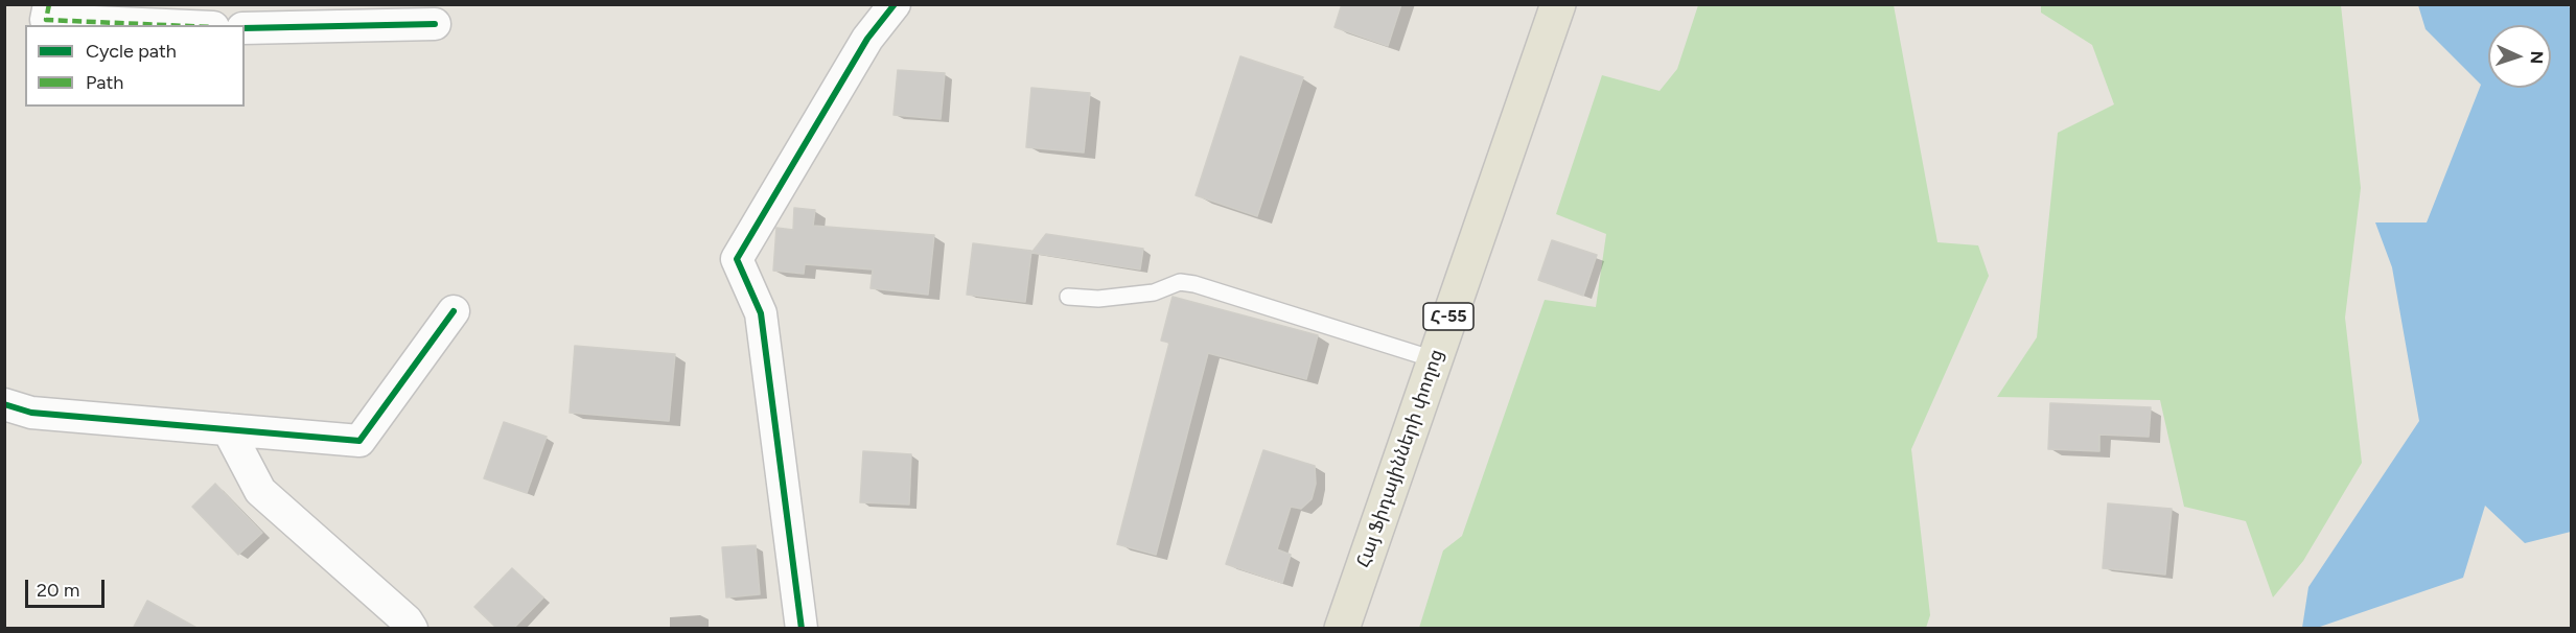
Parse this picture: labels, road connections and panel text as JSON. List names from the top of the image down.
{
  "streets": {
    "main road": ["Հ-55", "Հայ Ֆիդայինների փողոց"]
  },
  "legend": ["Cycle path", "Path"],
  "scale_bar": "20 m",
  "north": "right"
}
